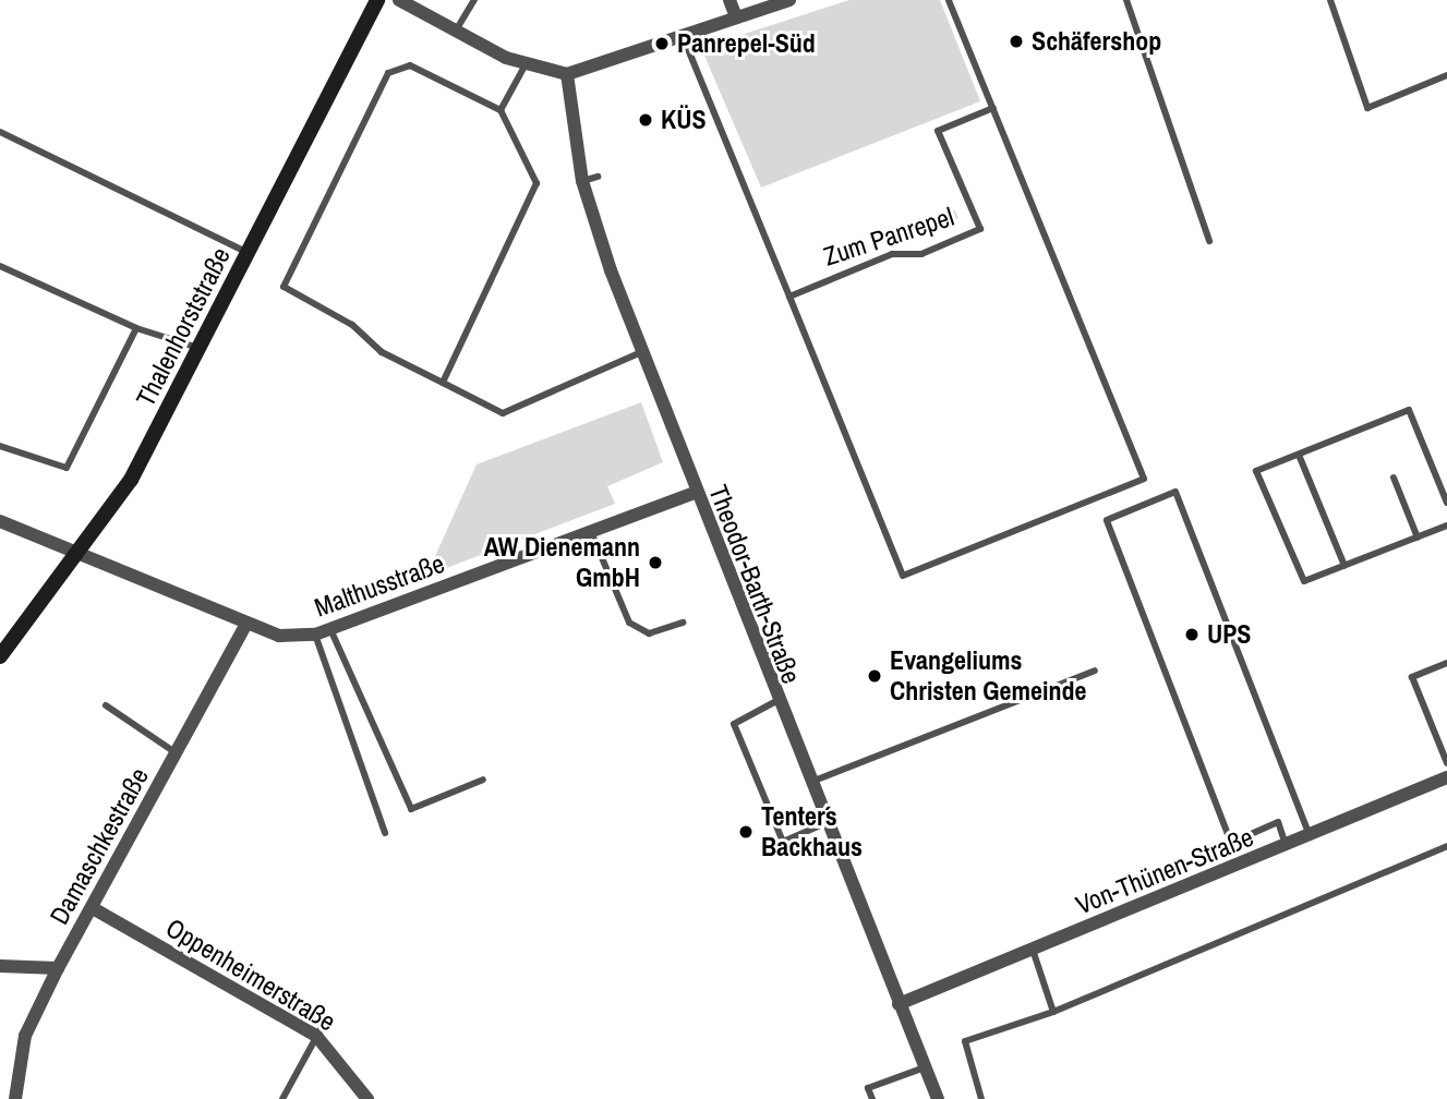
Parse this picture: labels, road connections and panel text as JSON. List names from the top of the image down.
{
  "streets": {
    "main road": ["Thalenhorststraße"],
    "street": [
      "Theodor-Barth-Straße",
      "Malthusstraße",
      "Damaschkestraße",
      "Von-Thünen-Straße",
      "Oppenheimerstraße"
    ],
    "lane": ["Zum Panrepel"]
  },
  "crossings": [
    ["Thalenhorststraße", "Malthusstraße"],
    ["Theodor-Barth-Straße", "Malthusstraße"],
    ["Theodor-Barth-Straße", "Von-Thünen-Straße"],
    ["Malthusstraße", "Damaschkestraße"],
    ["Damaschkestraße", "Oppenheimerstraße"]
  ],
  "places": [
    "Schäfershop",
    "Panrepel-Süd",
    "KÜS",
    "AW Dienemann GmbH",
    "UPS",
    "Evangeliums Christen Gemeinde",
    "Tenter´s Backhaus"
  ]
}
